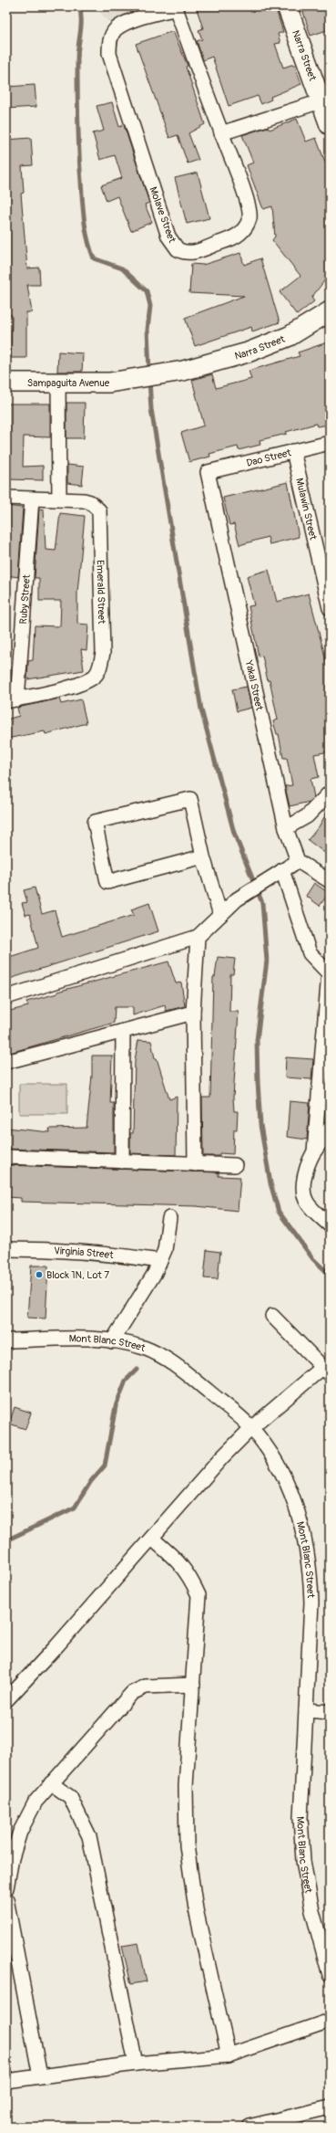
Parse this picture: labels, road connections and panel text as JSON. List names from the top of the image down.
{
  "streets": {
    "street": [
      "Narra Street",
      "Molave Street",
      "Sampaguita Avenue",
      "Dao Street",
      "Mulawin Street",
      "Emerald Street",
      "Ruby Street",
      "Yakal Street",
      "Virginia Street",
      "Mont Blanc Street"
    ]
  },
  "crossings": [
    ["Narra Street", "Sampaguita Avenue"],
    ["Dao Street", "Mulawin Street"],
    ["Dao Street", "Yakal Street"],
    ["Emerald Street", "Ruby Street"]
  ],
  "places": ["Block 1N, Lot 7"]
}
